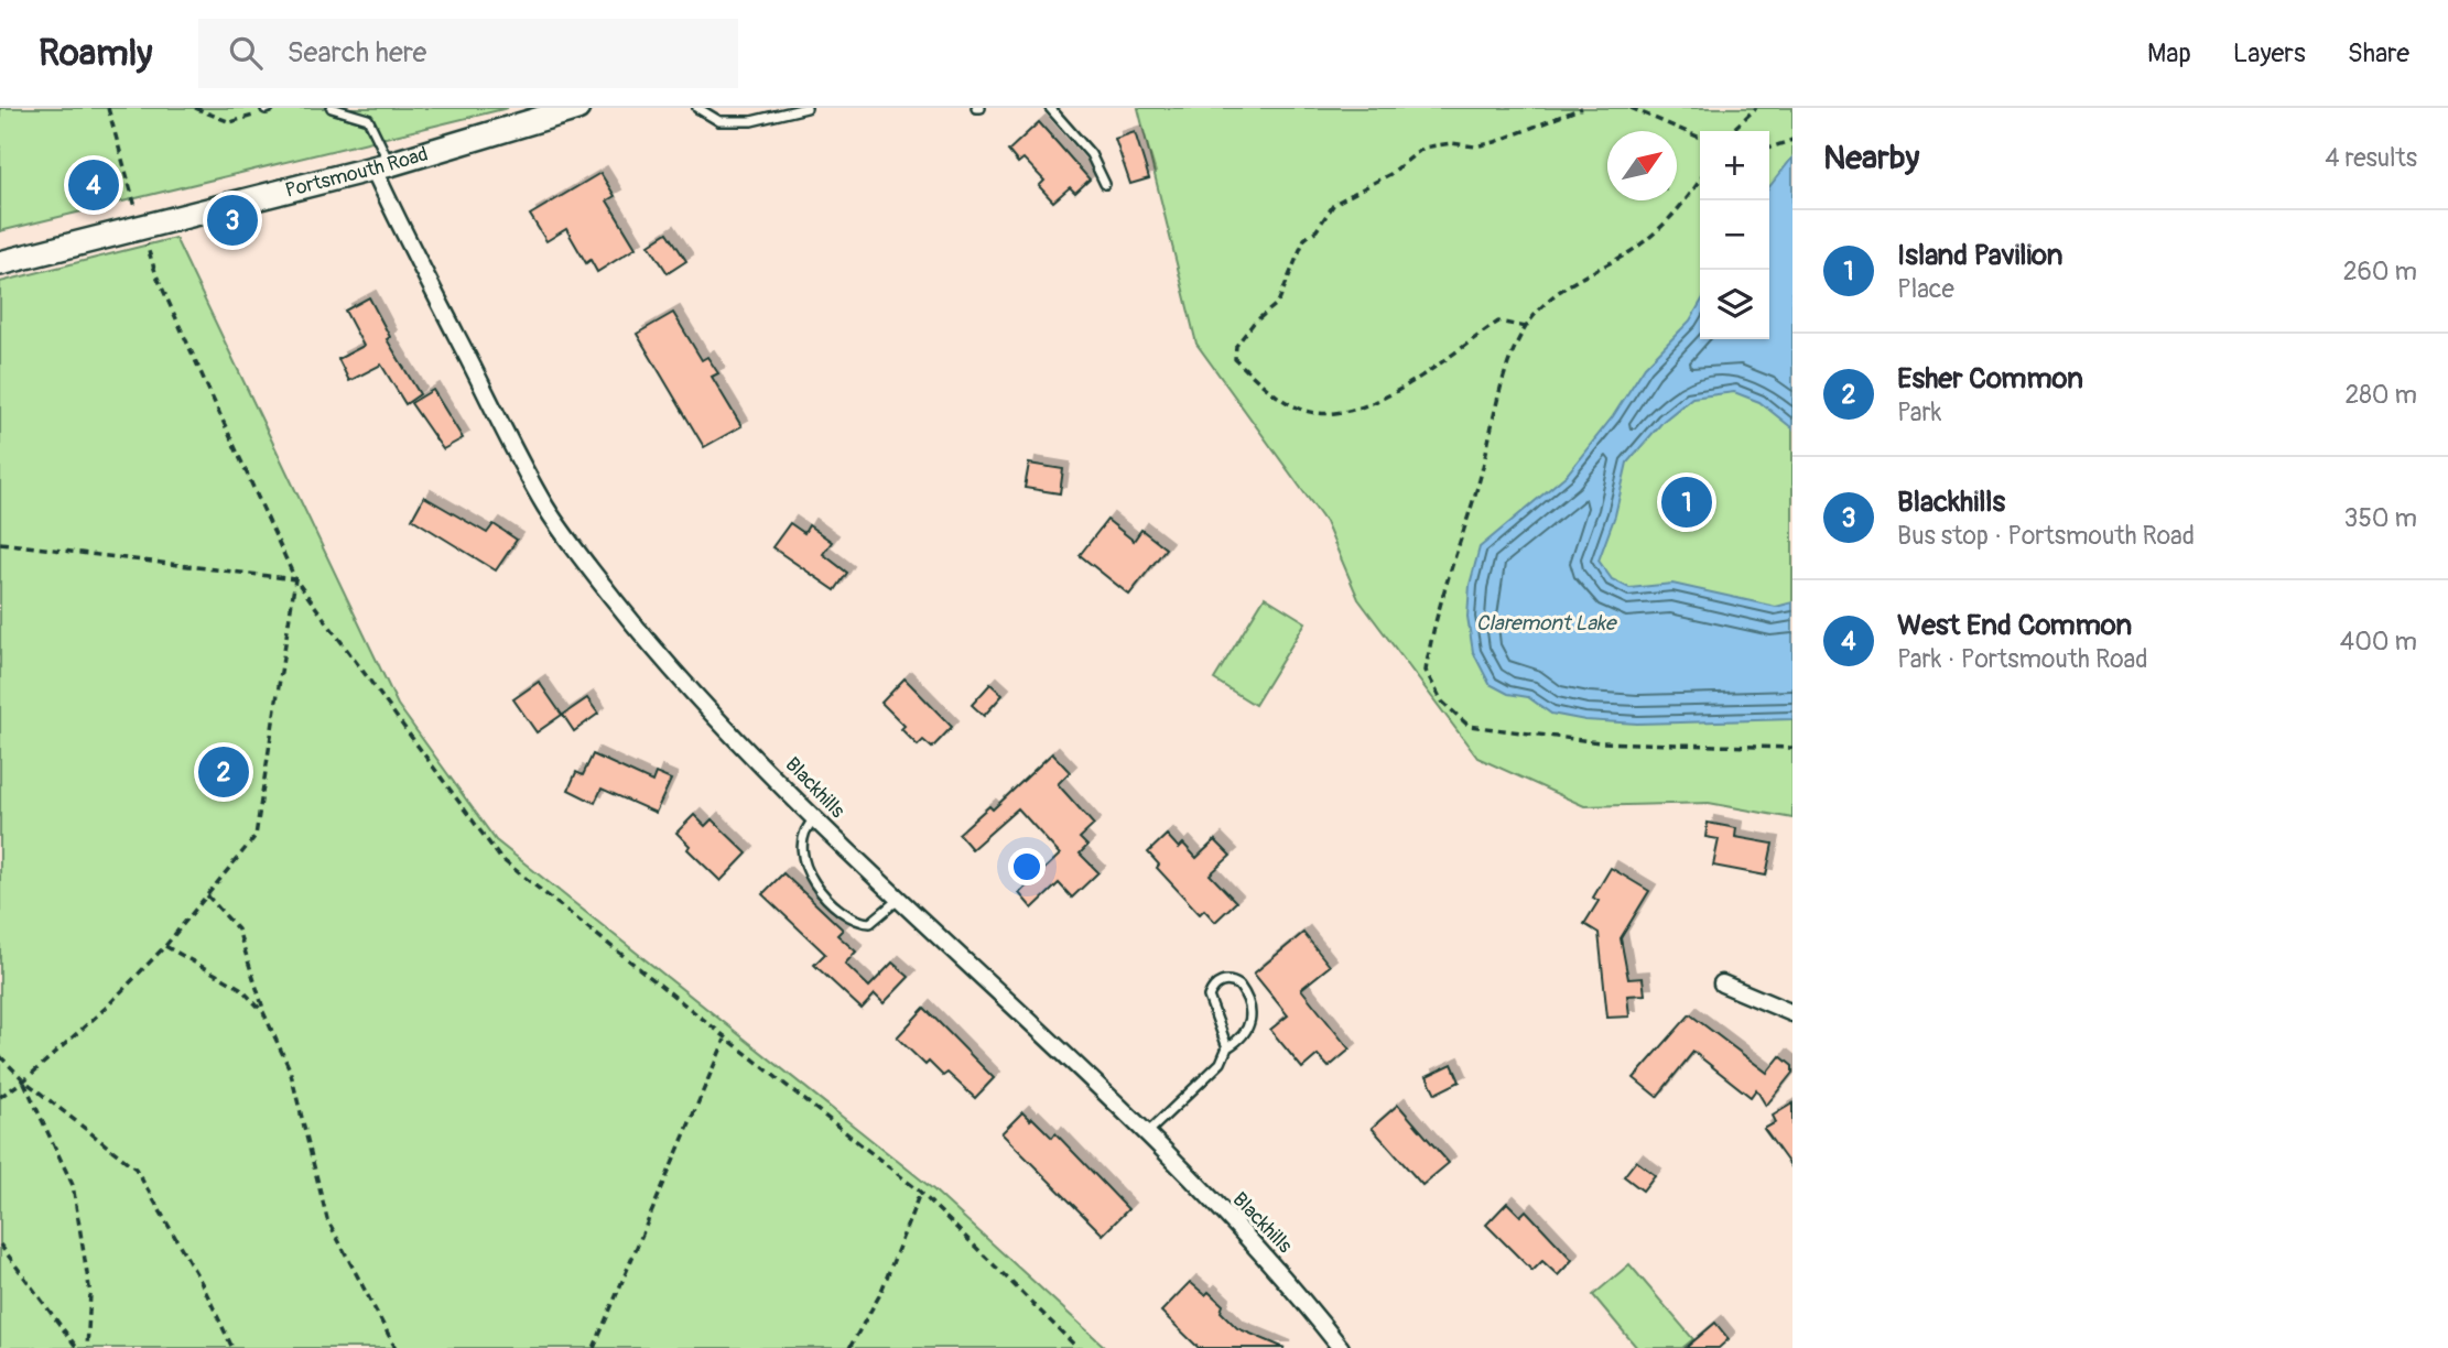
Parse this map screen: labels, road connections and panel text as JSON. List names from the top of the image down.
{
  "streets": {
    "main road": ["Portsmouth Road"],
    "street": ["Blackhills"]
  },
  "crossings": [
    ["Portsmouth Road", "Blackhills"]
  ],
  "water": ["Claremont Lake"],
  "north": "top right",
  "page": {
    "header": "Roamly",
    "search": "Search here",
    "nav": ["Map", "Layers", "Share"],
    "heading": ["Nearby", "4 results"],
    "map_buttons": ["+", "−"],
    "pins": [
      "4",
      "3",
      "1",
      "2"
    ],
    "list": [
      {
        "mark": "1",
        "name": "Island Pavilion",
        "note": "Place",
        "value": "260 m"
      },
      {
        "mark": "2",
        "name": "Esher Common",
        "note": "Park",
        "value": "280 m"
      },
      {
        "mark": "3",
        "name": "Blackhills",
        "note": "Bus stop · Portsmouth Road",
        "value": "350 m"
      },
      {
        "mark": "4",
        "name": "West End Common",
        "note": "Park · Portsmouth Road",
        "value": "400 m"
      }
    ]
  }
}
